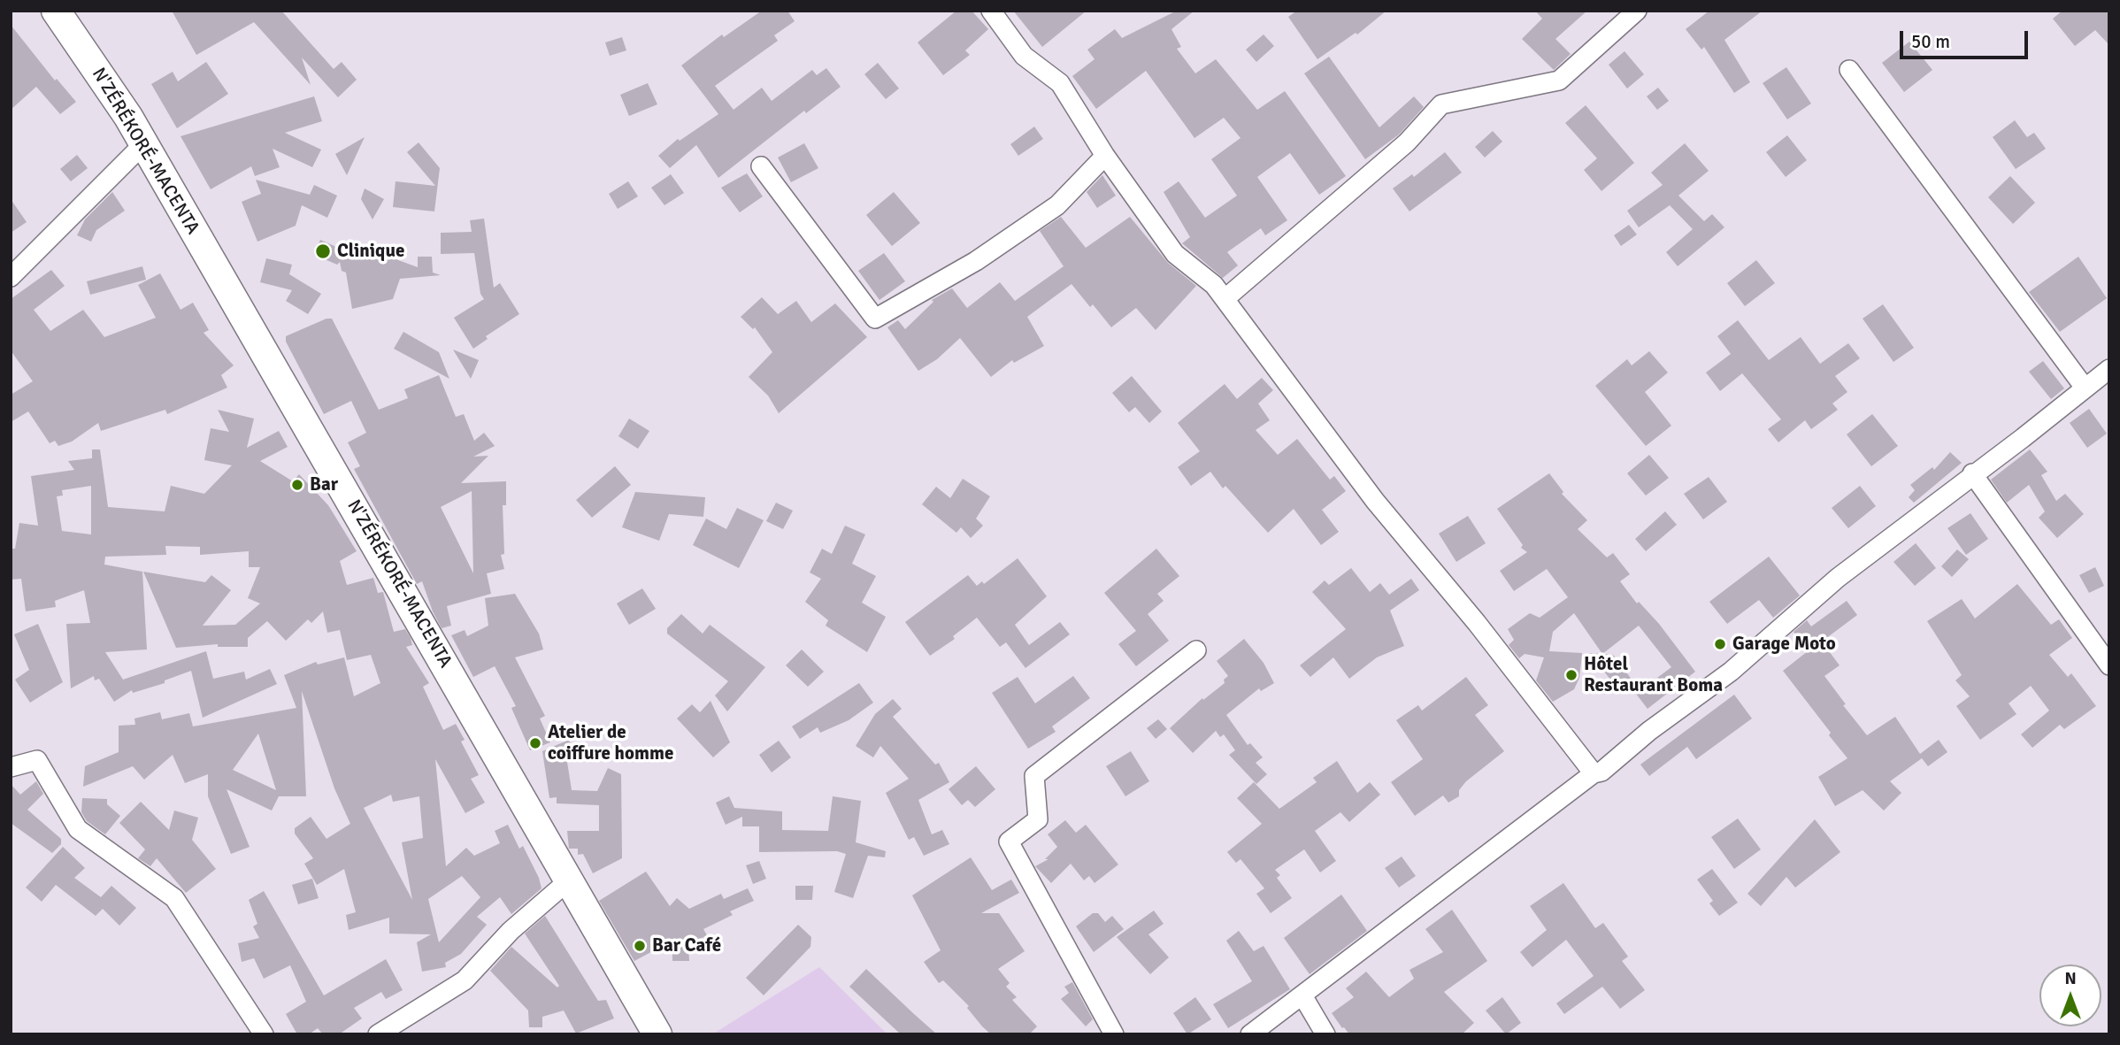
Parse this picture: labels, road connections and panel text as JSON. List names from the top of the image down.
{
  "streets": {
    "highway": ["N'ZÉRÉKORÉ-MACENTA"]
  },
  "places": [
    "Clinique",
    "Bar",
    "Garage Moto",
    "Hôtel Restaurant Boma",
    "Atelier de coiffure homme",
    "Bar Café"
  ],
  "scale_bar": "50 m",
  "north": "top"
}
